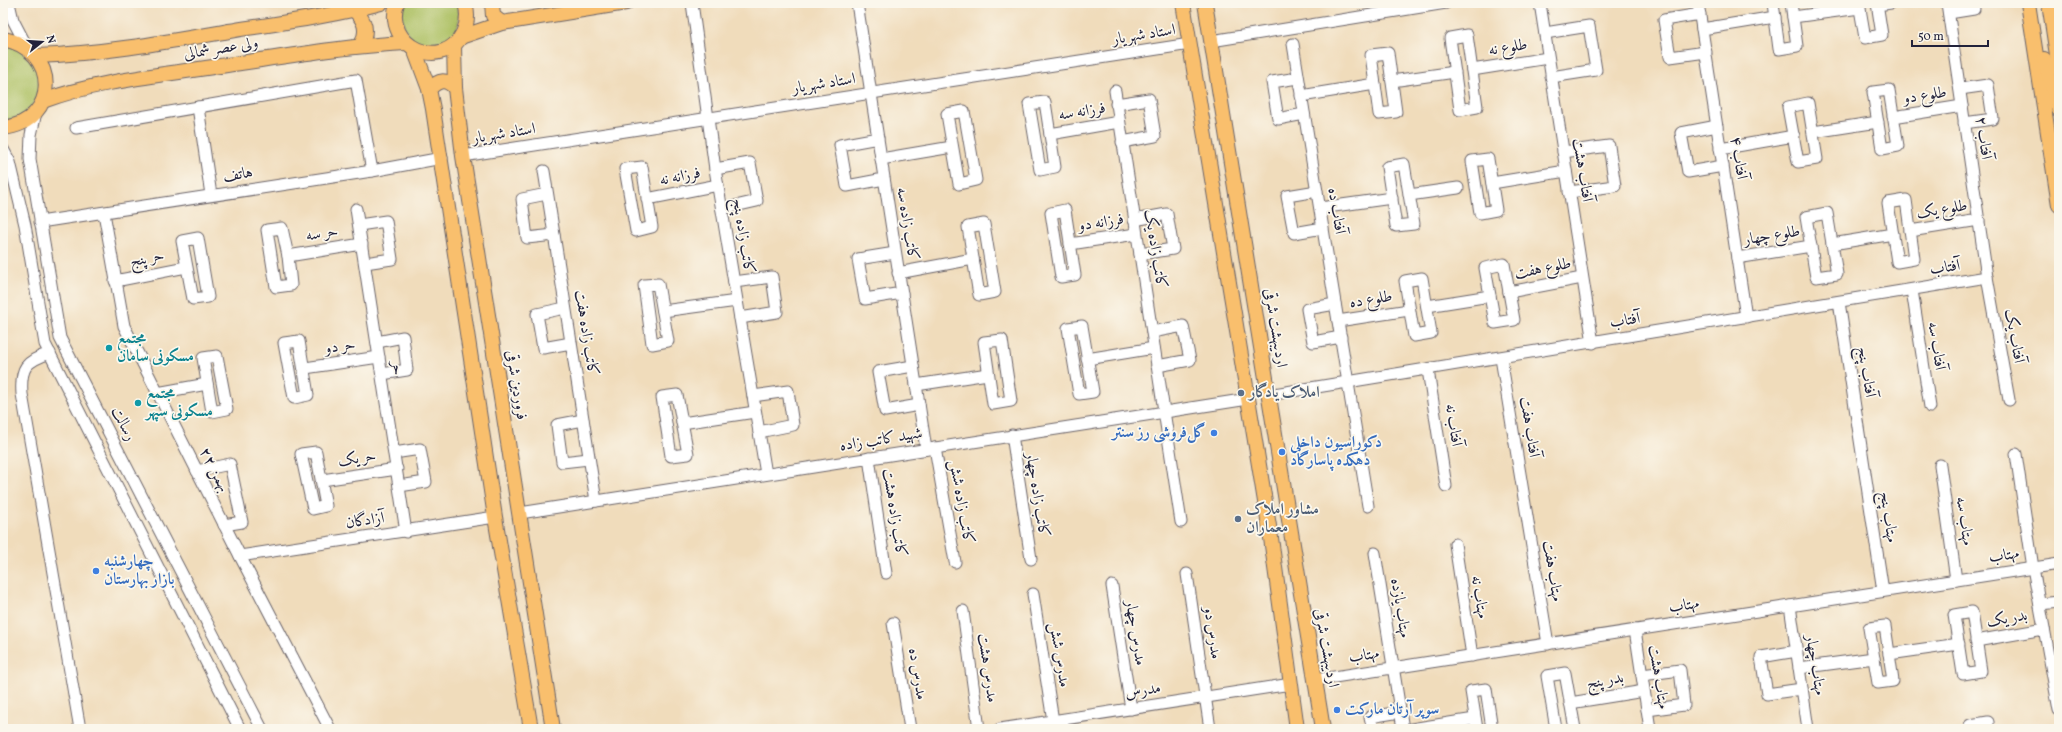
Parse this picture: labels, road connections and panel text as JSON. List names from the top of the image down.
{
  "streets": {
    "main road": ["ولی عصر شمالی", "اردیبهشت شرقی", "فروردین شرقی"],
    "street": [
      "استاد شهریار",
      "طلوع نه",
      "طلوع دو",
      "فرزانه سه",
      "آفتاب ۲",
      "آفتاب ۴",
      "آفتاب هشت",
      "هاتف",
      "فرزانه نه",
      "طلوع یک",
      "آفتاب ده",
      "فرزانه دو",
      "کاتب زاده سه",
      "حر سه",
      "کاتب زاده پنج",
      "طلوع چهار",
      "کاتب زاده یک",
      "حر پنج",
      "آفتاب",
      "طلوع هفت",
      "طلوع ده",
      "کاتب زاده هفت",
      "آفتاب یک",
      "آفتاب سه",
      "حر دو",
      "حر",
      "آفتاب پنج",
      "رسالت",
      "آفتاب نه",
      "آفتاب هفت",
      "شهید کاتب زاده",
      "حر یک",
      "۲۲ بهمن",
      "کاتب زاده چهار",
      "کاتب زاده شش",
      "کاتب زاده هشت",
      "مهتاب پنج",
      "آزادگان",
      "مهتاب سه",
      "مهتاب",
      "مهتاب هفت",
      "مهتاب نه",
      "مهتاب یازده",
      "بدر یک",
      "مدرس چهار",
      "مدرس دو",
      "مدرس شش",
      "مهتاب چهار",
      "مدرس هشت",
      "مدرس ده",
      "مهتاب هشت",
      "بدر پنج",
      "مدرس"
    ]
  },
  "crossings": [
    ["استاد شهریار", "کاتب زاده سه"],
    ["استاد شهریار", "کاتب زاده پنج"],
    ["استاد شهریار", "فروردین شرقی"],
    ["طلوع نه", "آفتاب هشت"],
    ["ولی عصر شمالی", "فروردین شرقی"],
    ["ولی عصر شمالی", "رسالت"],
    ["طلوع دو", "آفتاب ۲"],
    ["فرزانه سه", "کاتب زاده یک"],
    ["آفتاب ۲", "طلوع یک"],
    ["آفتاب ۲", "آفتاب"],
    ["آفتاب ۲", "آفتاب یک"],
    ["آفتاب ۴", "طلوع چهار"],
    ["آفتاب ۴", "آفتاب"],
    ["آفتاب هشت", "آفتاب"],
    ["آفتاب هشت", "طلوع هفت"],
    ["هاتف", "رسالت"],
    ["هاتف", "۲۲ بهمن"],
    ["فرزانه نه", "کاتب زاده پنج"],
    ["آفتاب ده", "آفتاب"],
    ["آفتاب ده", "طلوع ده"],
    ["فرزانه دو", "کاتب زاده یک"],
    ["کاتب زاده سه", "شهید کاتب زاده"],
    ["کاتب زاده سه", "کاتب زاده شش"],
    ["حر سه", "حر"],
    ["کاتب زاده پنج", "شهید کاتب زاده"],
    ["کاتب زاده یک", "شهید کاتب زاده"],
    ["حر پنج", "۲۲ بهمن"],
    ["آفتاب", "اردیبهشت شرقی"],
    ["آفتاب", "آفتاب یک"],
    ["آفتاب", "آفتاب سه"],
    ["آفتاب", "آفتاب پنج"],
    ["آفتاب", "آفتاب نه"],
    ["آفتاب", "آفتاب هفت"],
    ["اردیبهشت شرقی", "مهتاب"],
    ["کاتب زاده هفت", "شهید کاتب زاده"],
    ["حر دو", "حر"],
    ["حر", "حر یک"],
    ["حر", "آزادگان"],
    ["آفتاب پنج", "مهتاب پنج"],
    ["فروردین شرقی", "شهید کاتب زاده"],
    ["آفتاب هفت", "مهتاب هفت"],
    ["شهید کاتب زاده", "کاتب زاده چهار"],
    ["شهید کاتب زاده", "کاتب زاده شش"],
    ["شهید کاتب زاده", "کاتب زاده هشت"],
    ["۲۲ بهمن", "آزادگان"],
    ["مهتاب پنج", "مهتاب"],
    ["مهتاب سه", "مهتاب"],
    ["مهتاب", "مهتاب هفت"],
    ["مهتاب", "مهتاب نه"],
    ["مهتاب", "مهتاب یازده"],
    ["مهتاب", "مهتاب چهار"],
    ["مهتاب", "مهتاب هشت"],
    ["مدرس چهار", "مدرس"],
    ["مدرس دو", "مدرس"],
    ["مدرس شش", "مدرس"],
    ["مهتاب هشت", "بدر پنج"]
  ],
  "places": [
    "مجتمع مسکونی سامان",
    "املاک یادگار",
    "مجتمع مسکونی سپهر",
    "گل‌فروشی رز سنتر",
    "دکوراسیون داخلی دهکده پاسارگاد",
    "مشاور املاک معماران",
    "چهارشنبه بازار بهارستان",
    "سوپر آرتان مارکت"
  ],
  "scale_bar": "50 m",
  "north": "right"
}
